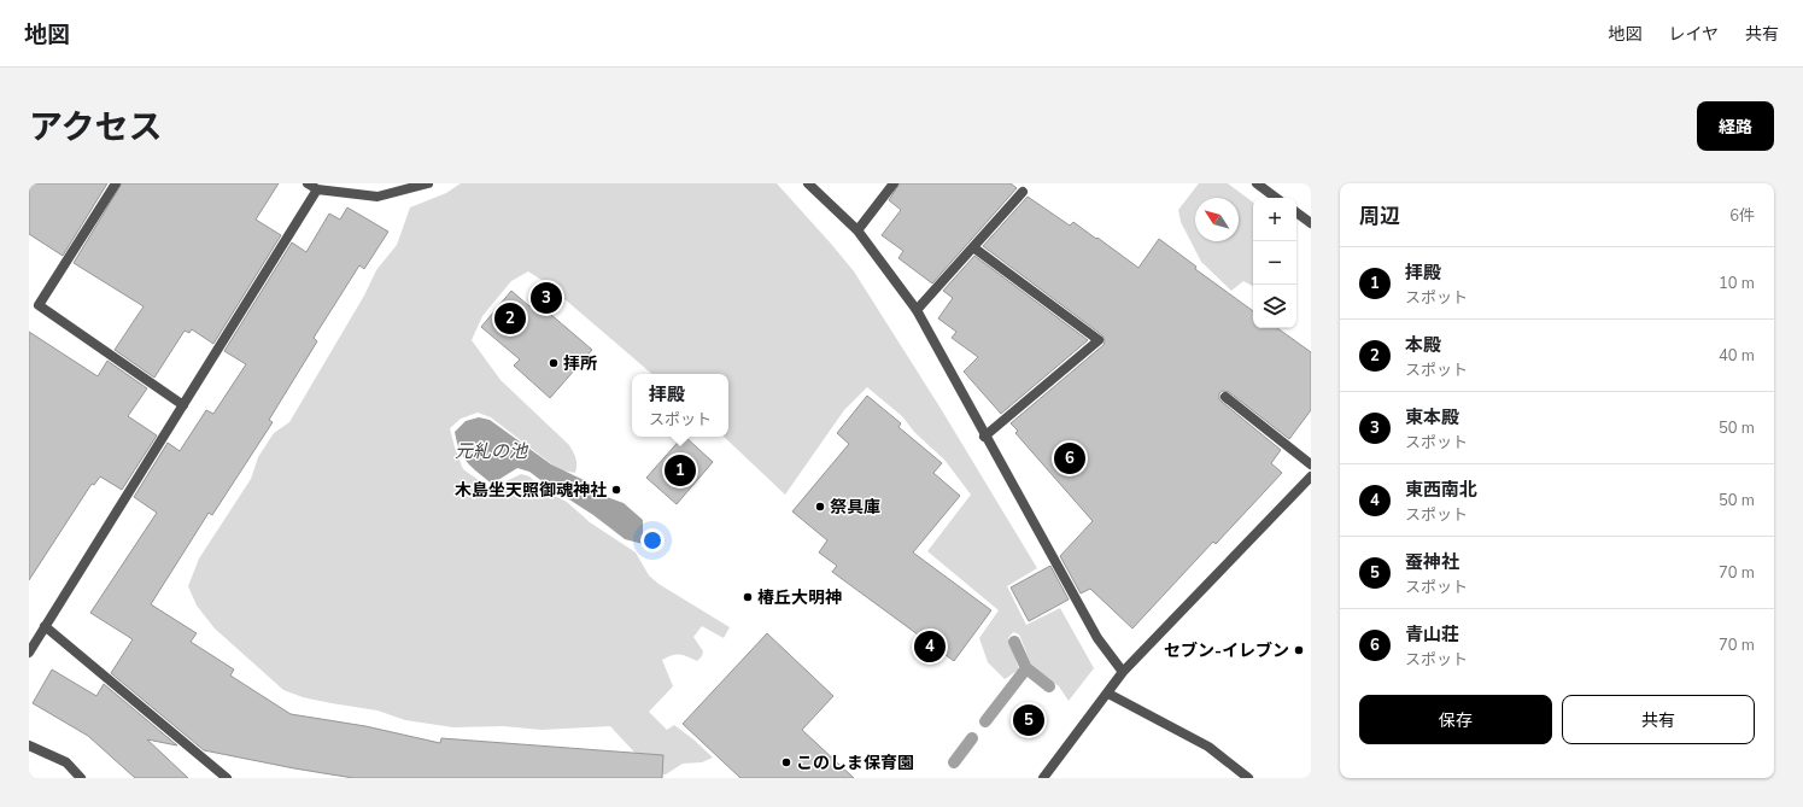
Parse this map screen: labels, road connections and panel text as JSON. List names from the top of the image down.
{
  "water": ["元糺の池"],
  "places": [
    "拝所",
    "木島坐天照御魂神社",
    "祭具庫",
    "椿丘大明神",
    "セブン-イレブン",
    "このしま保育園"
  ],
  "north": "top left",
  "page": {
    "header": "地図",
    "nav": ["地図", "レイヤ", "共有"],
    "title": "アクセス",
    "buttons": [
      "経路",
      ["保存", "共有"]
    ],
    "heading": ["周辺", "6件"],
    "map_buttons": ["+", "−"],
    "list": [
      {
        "mark": "1",
        "name": "拝殿",
        "note": "スポット",
        "value": "10 m"
      },
      {
        "mark": "2",
        "name": "本殿",
        "note": "スポット",
        "value": "40 m"
      },
      {
        "mark": "3",
        "name": "東本殿",
        "note": "スポット",
        "value": "50 m"
      },
      {
        "mark": "4",
        "name": "東西南北",
        "note": "スポット",
        "value": "50 m"
      },
      {
        "mark": "5",
        "name": "蚕神社",
        "note": "スポット",
        "value": "70 m"
      },
      {
        "mark": "6",
        "name": "青山荘",
        "note": "スポット",
        "value": "70 m"
      }
    ],
    "pins": [
      "3",
      "2",
      "6",
      "1",
      "4",
      "5"
    ],
    "popup": ["拝殿", "スポット"]
  }
}
